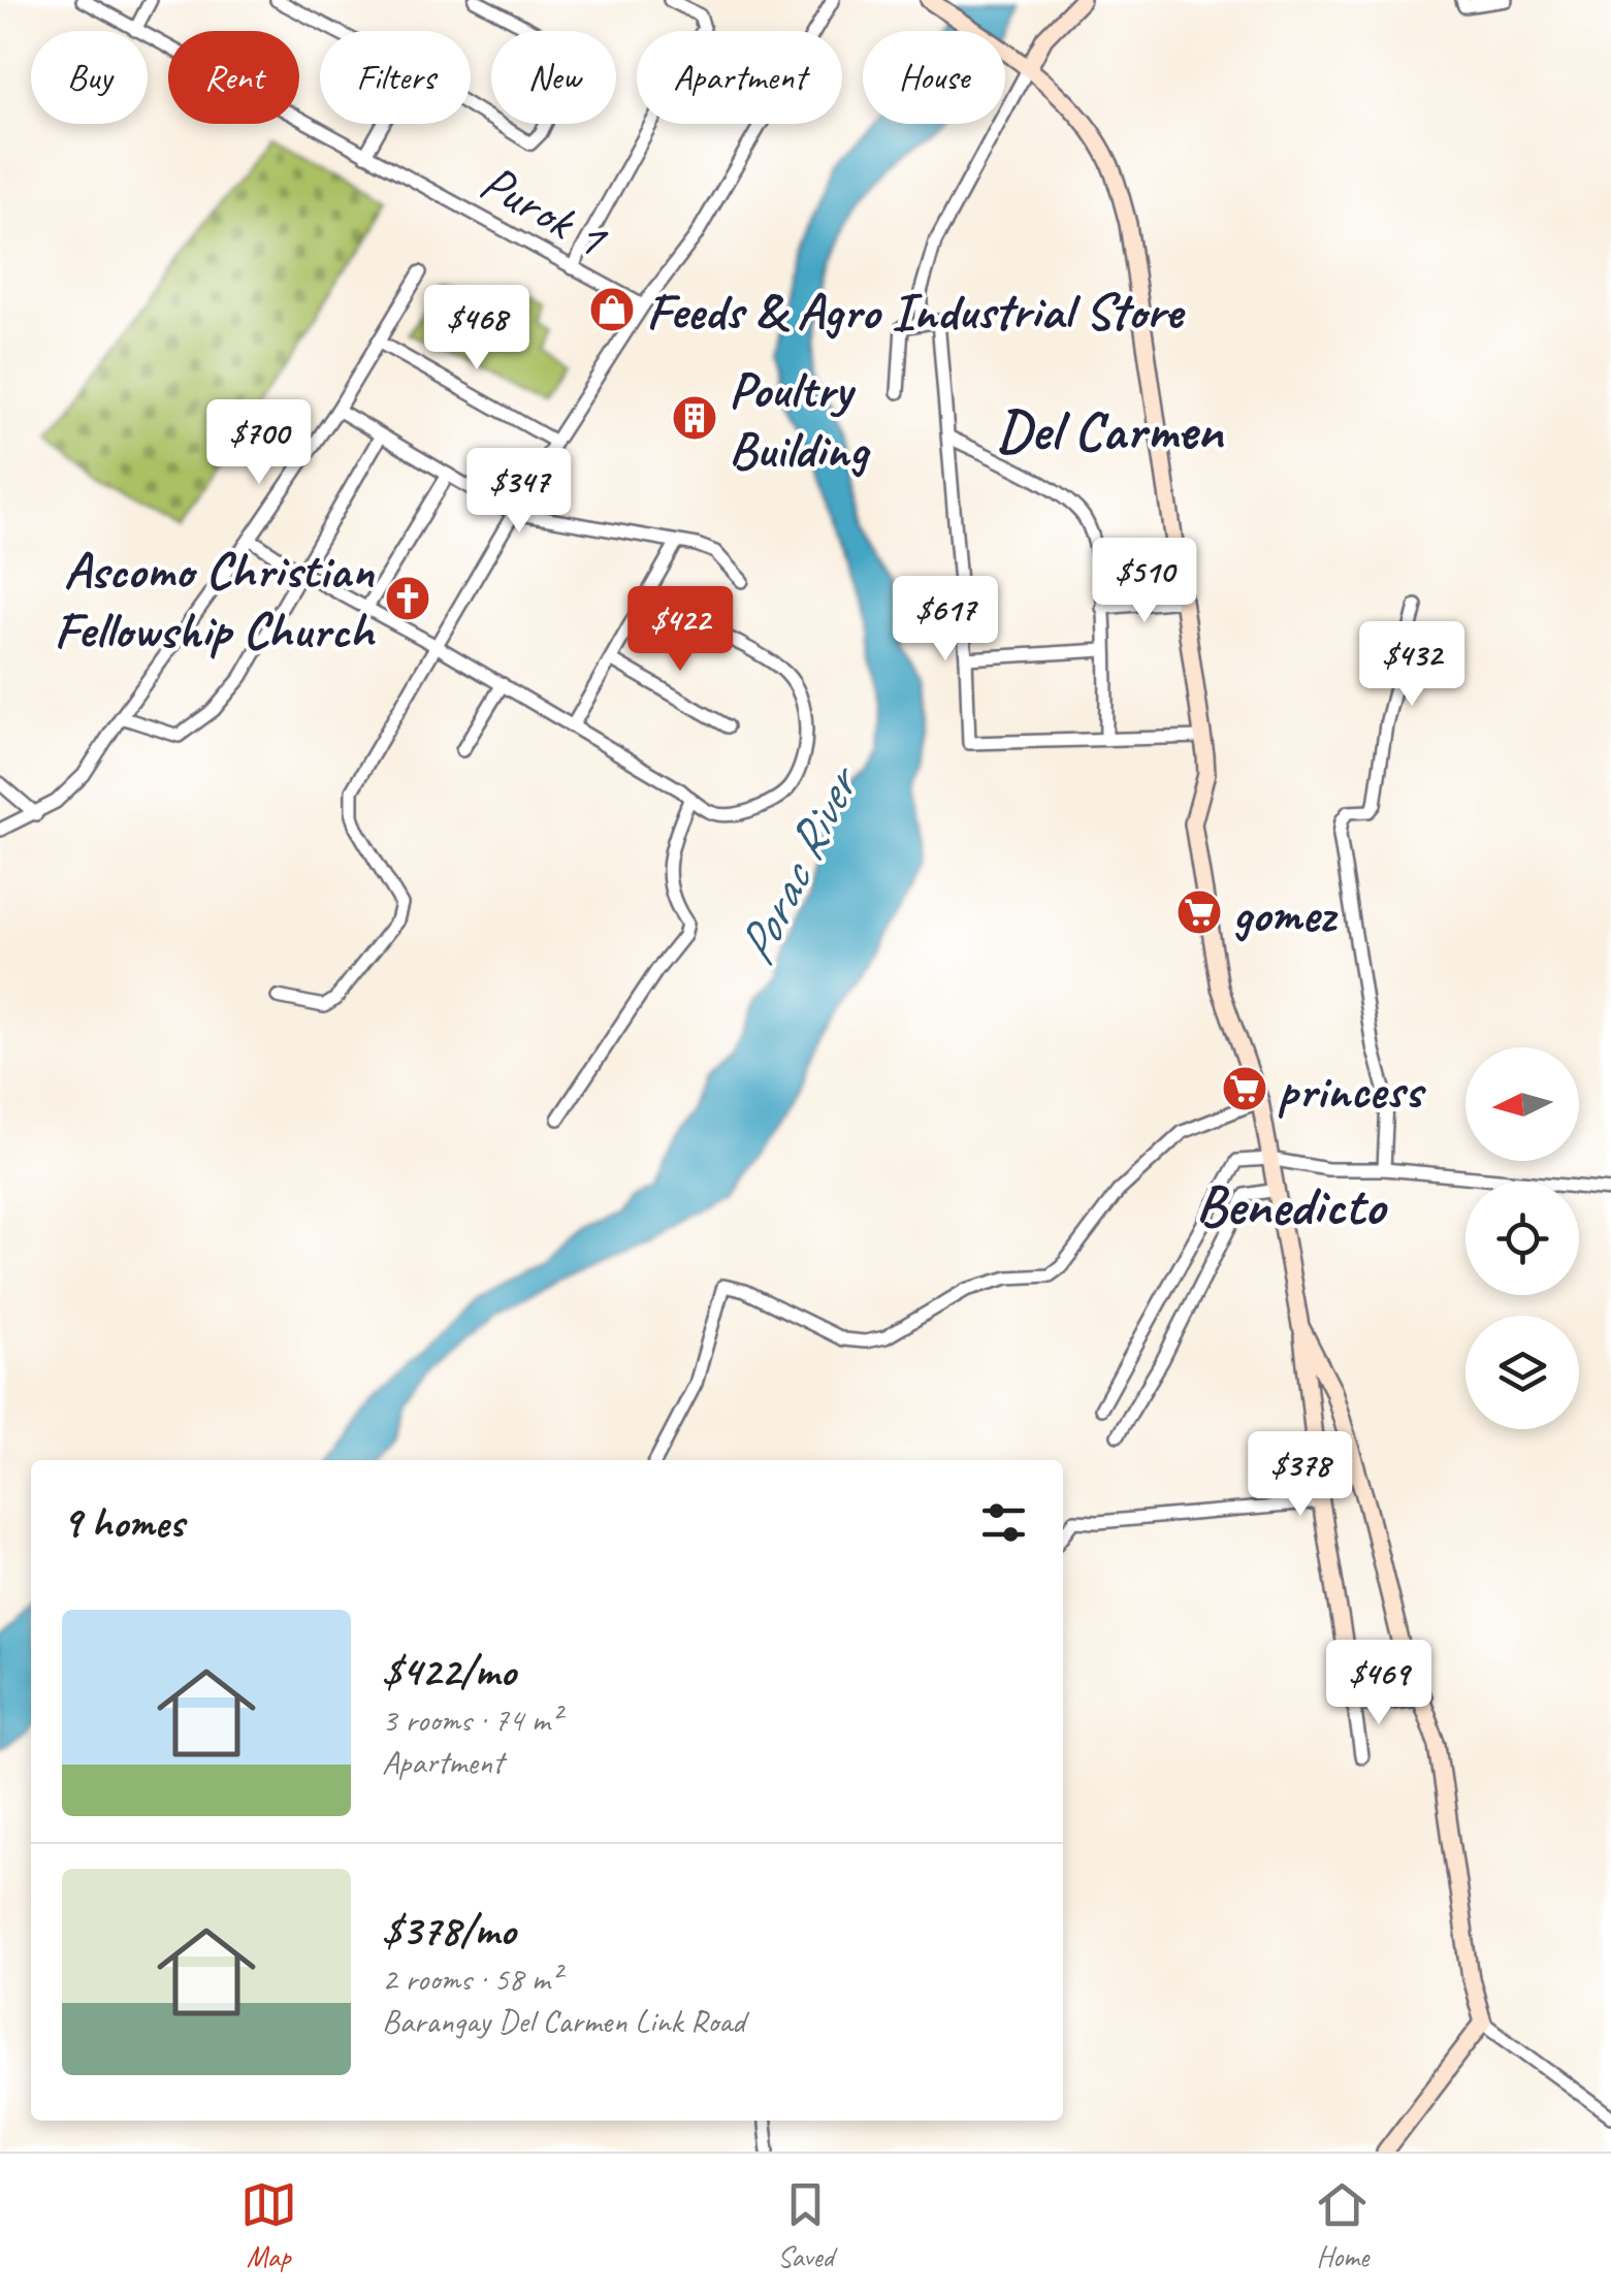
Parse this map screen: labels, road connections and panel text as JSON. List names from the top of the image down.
{
  "streets": {
    "street": ["Purok 1"]
  },
  "districts": ["Del Carmen", "Benedicto"],
  "water": ["Porac River"],
  "places": {
    "shop": ["Feeds & Agro Industrial Store"],
    "building": ["Poultry Building"],
    "church": ["Ascomo Christian Fellowship Church"],
    "supermarket": ["gomez", "princess"]
  },
  "north": "left",
  "page": {
    "chip": [
      "Buy",
      "Rent",
      "Filters",
      "New",
      "Apartment",
      "House"
    ],
    "price": [
      "$468",
      "$700",
      "$347",
      "$510",
      "$617",
      "$422",
      "$432",
      "$378",
      "$469"
    ],
    "heading": "9 homes",
    "list": [
      {
        "name": "$422/mo",
        "note": "3 rooms · 74 m² · Apartment"
      },
      {
        "name": "$378/mo",
        "note": "2 rooms · 58 m² · Barangay Del Carmen Link Road"
      }
    ],
    "tabs": ["Map", "Saved", "Home"]
  }
}
